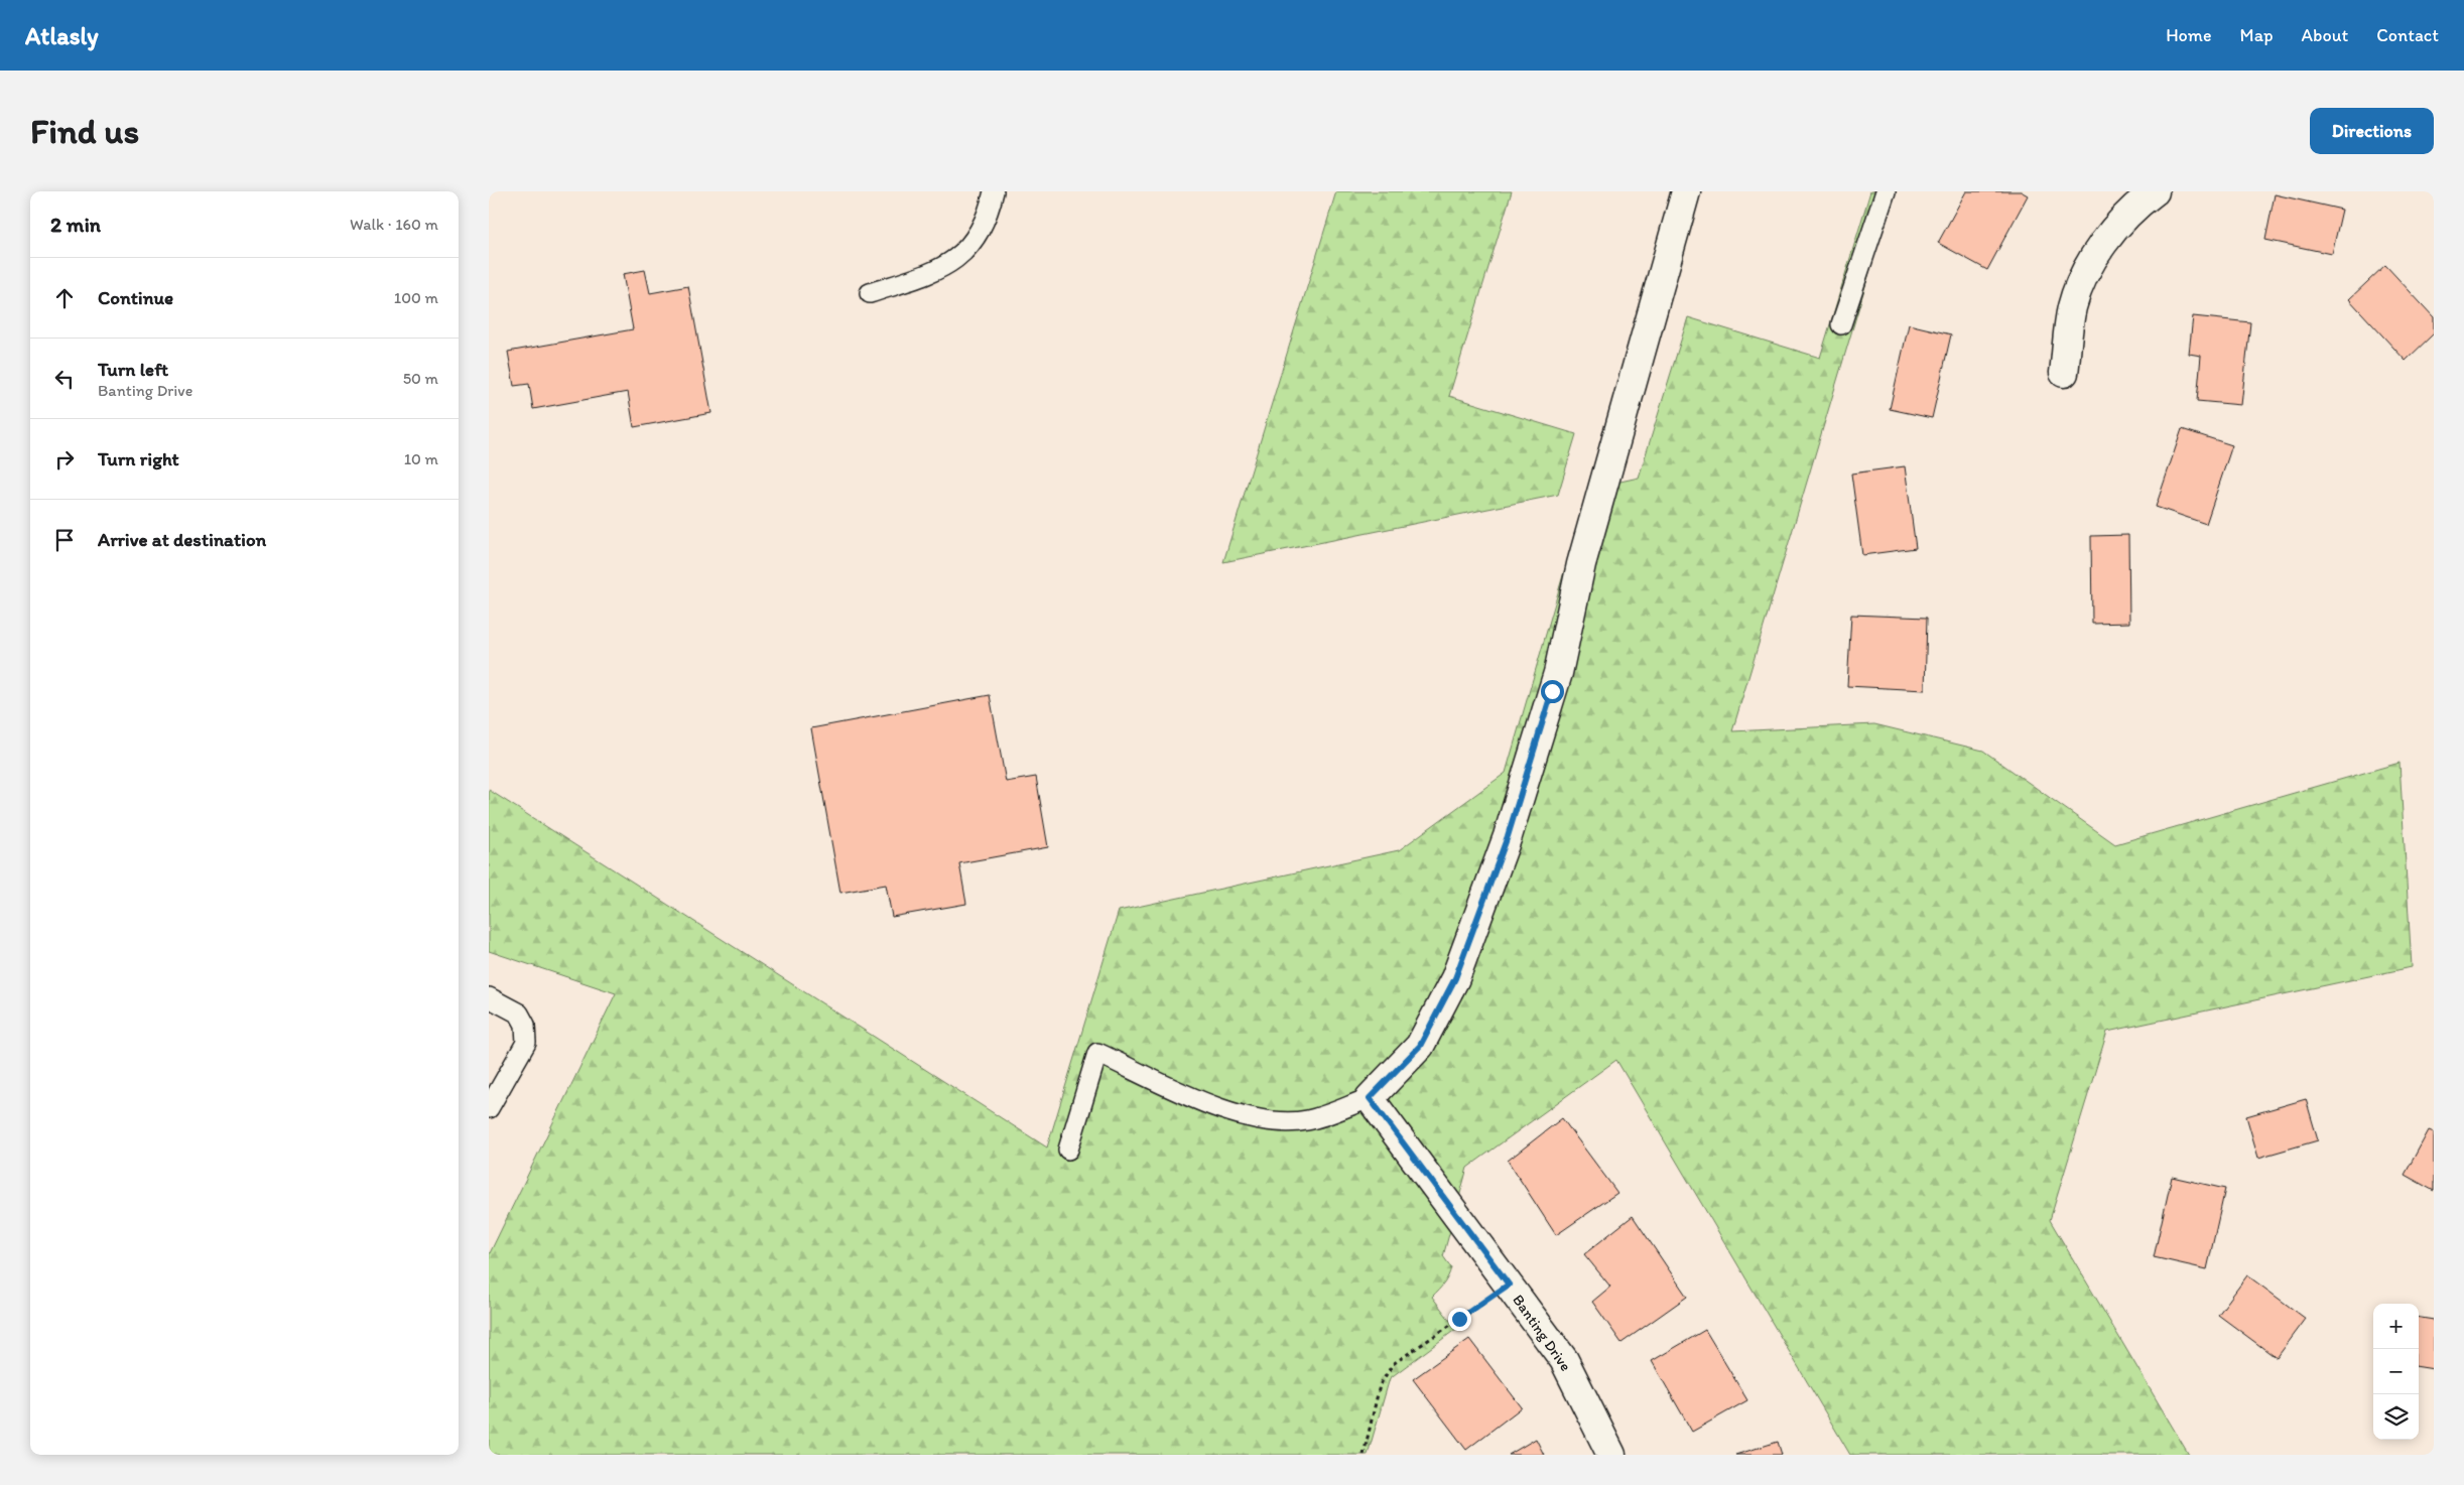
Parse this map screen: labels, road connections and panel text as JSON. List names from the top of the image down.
{
  "streets": {
    "street": ["Banting Drive"]
  },
  "page": {
    "header": "Atlasly",
    "nav": [
      "Home",
      "Map",
      "About",
      "Contact"
    ],
    "buttons": "Directions",
    "title": "Find us",
    "heading": ["2 min", "Walk · 160 m"],
    "list": [
      ["Continue", "100 m"],
      ["Turn left", "Banting Drive", "50 m"],
      ["Turn right", "10 m"],
      "Arrive at destination"
    ],
    "map_buttons": ["+", "−"]
  }
}
